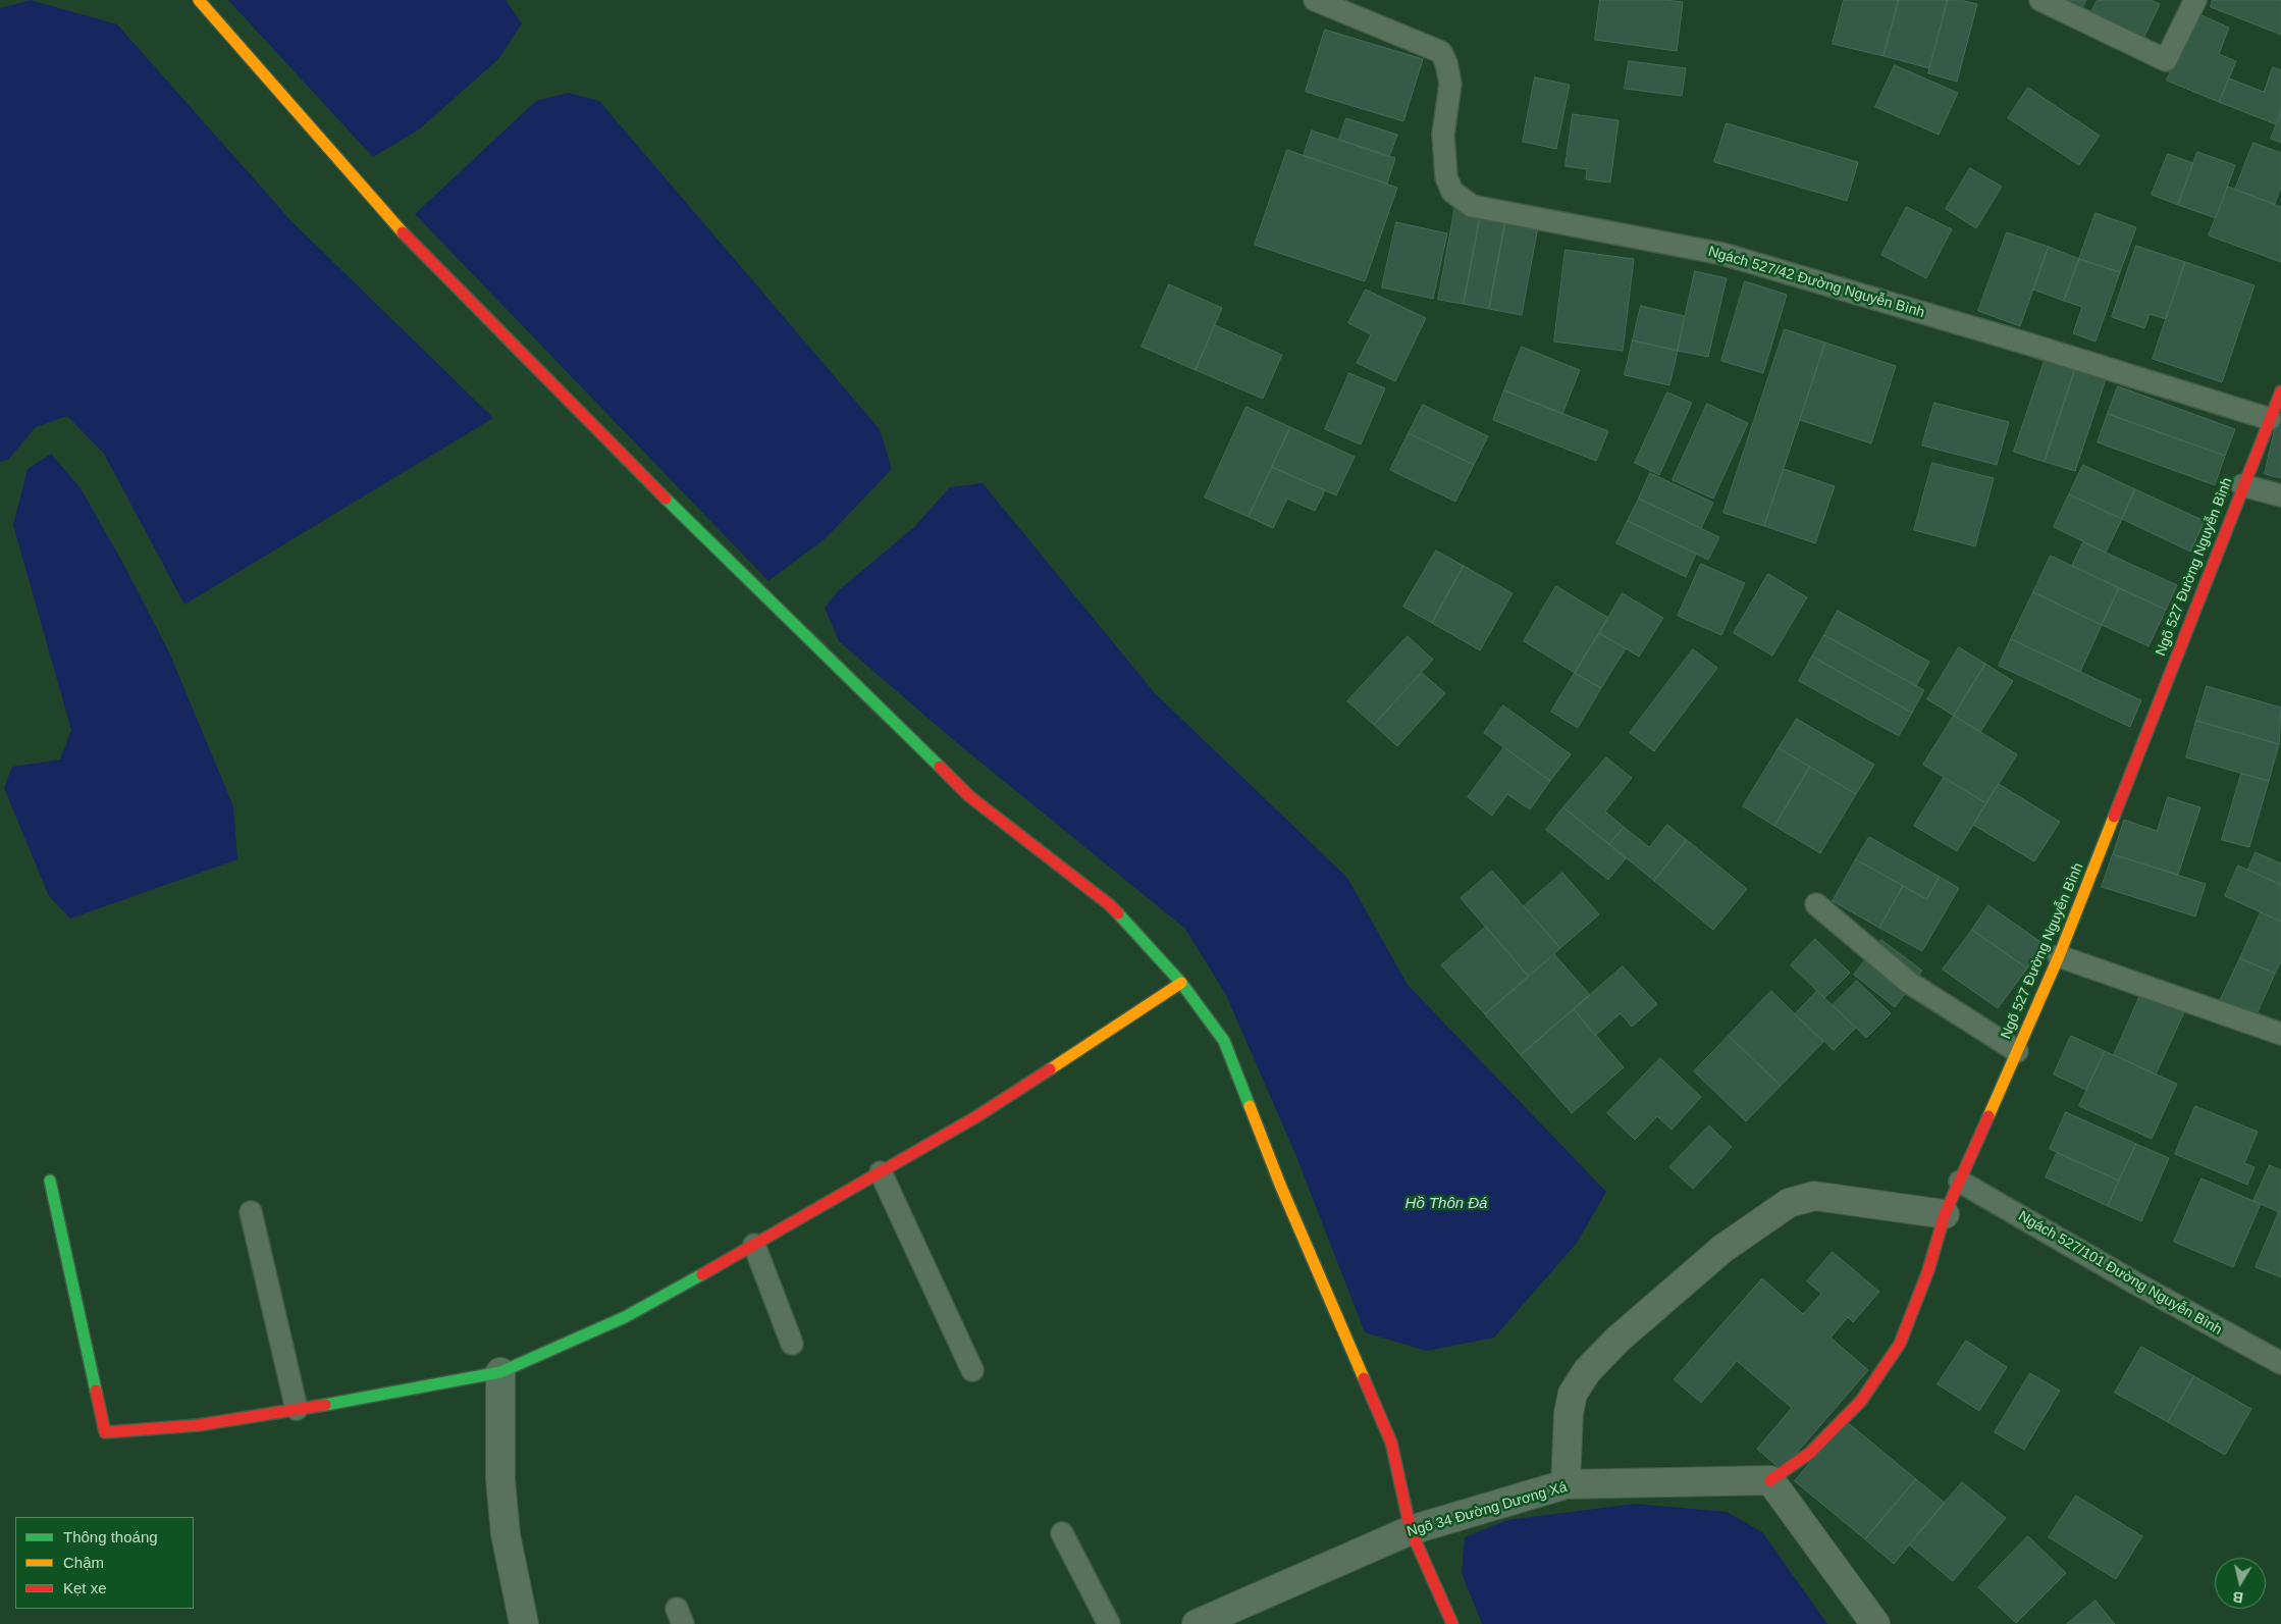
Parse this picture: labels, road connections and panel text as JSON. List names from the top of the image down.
{
  "streets": {
    "street": ["Ngõ 527 Đường Nguyễn Bình", "Ngõ 34 Đường Dương Xá"],
    "lane": ["Ngách 527/42 Đường Nguyễn Bình", "Ngách 527/101 Đường Nguyễn Bình"]
  },
  "crossings": [
    ["Ngách 527/42 Đường Nguyễn Bình", "Ngõ 527 Đường Nguyễn Bình"],
    ["Ngõ 527 Đường Nguyễn Bình", "Ngách 527/101 Đường Nguyễn Bình"],
    ["Ngõ 527 Đường Nguyễn Bình", "Ngõ 34 Đường Dương Xá"]
  ],
  "water": ["Hồ Thôn Đá"],
  "legend": ["Thông thoáng", "Chậm", "Kẹt xe"],
  "north": "bottom"
}
